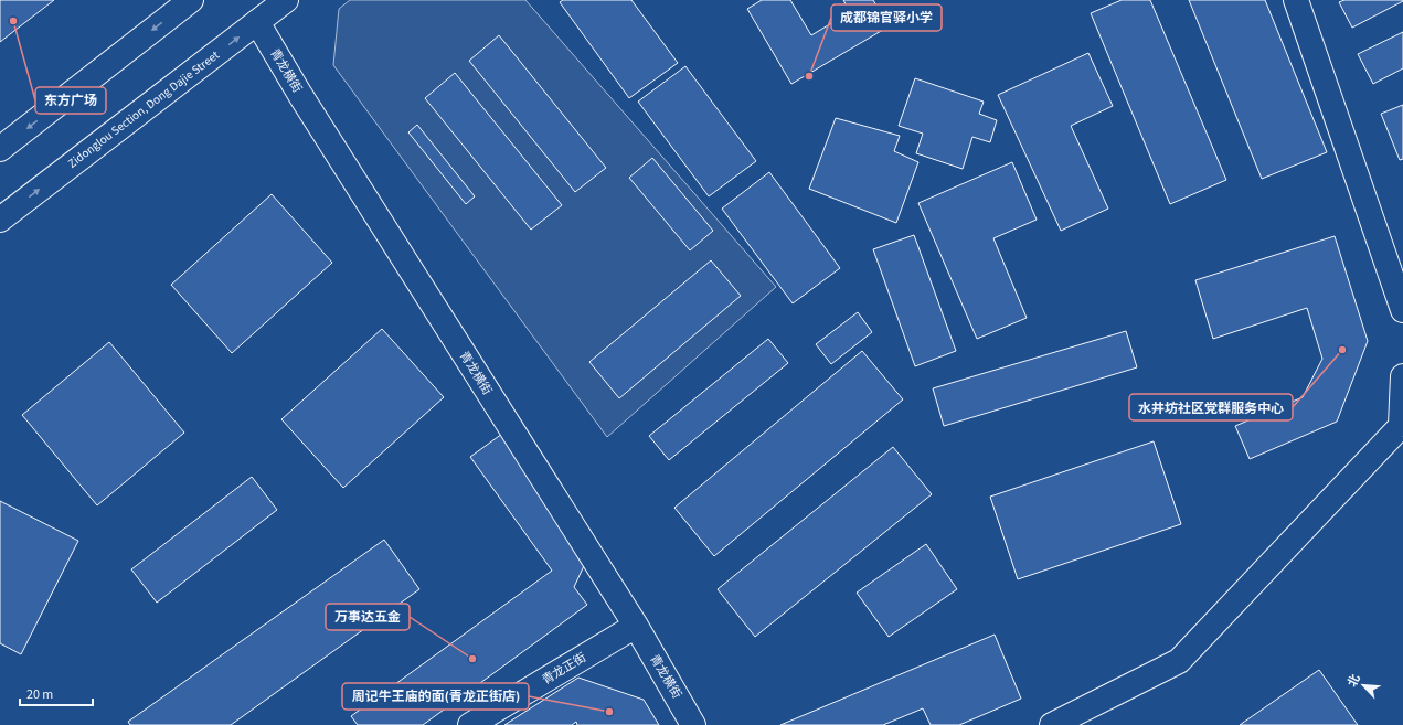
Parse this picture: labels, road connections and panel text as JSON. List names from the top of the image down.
{
  "streets": {
    "street": ["青龙横街", "Zidonglou Section, Dong Dajie Street", "青龙正街"]
  },
  "crossings": [
    ["青龙横街", "Zidonglou Section, Dong Dajie Street"],
    ["青龙横街", "青龙正街"]
  ],
  "places": [
    "东方广场",
    "成都锦官驿小学",
    "水井坊社区党群服务中心",
    "万事达五金",
    "周记牛王庙的面(青龙正街店)"
  ],
  "scale_bar": "20 m",
  "north": "top left"
}
